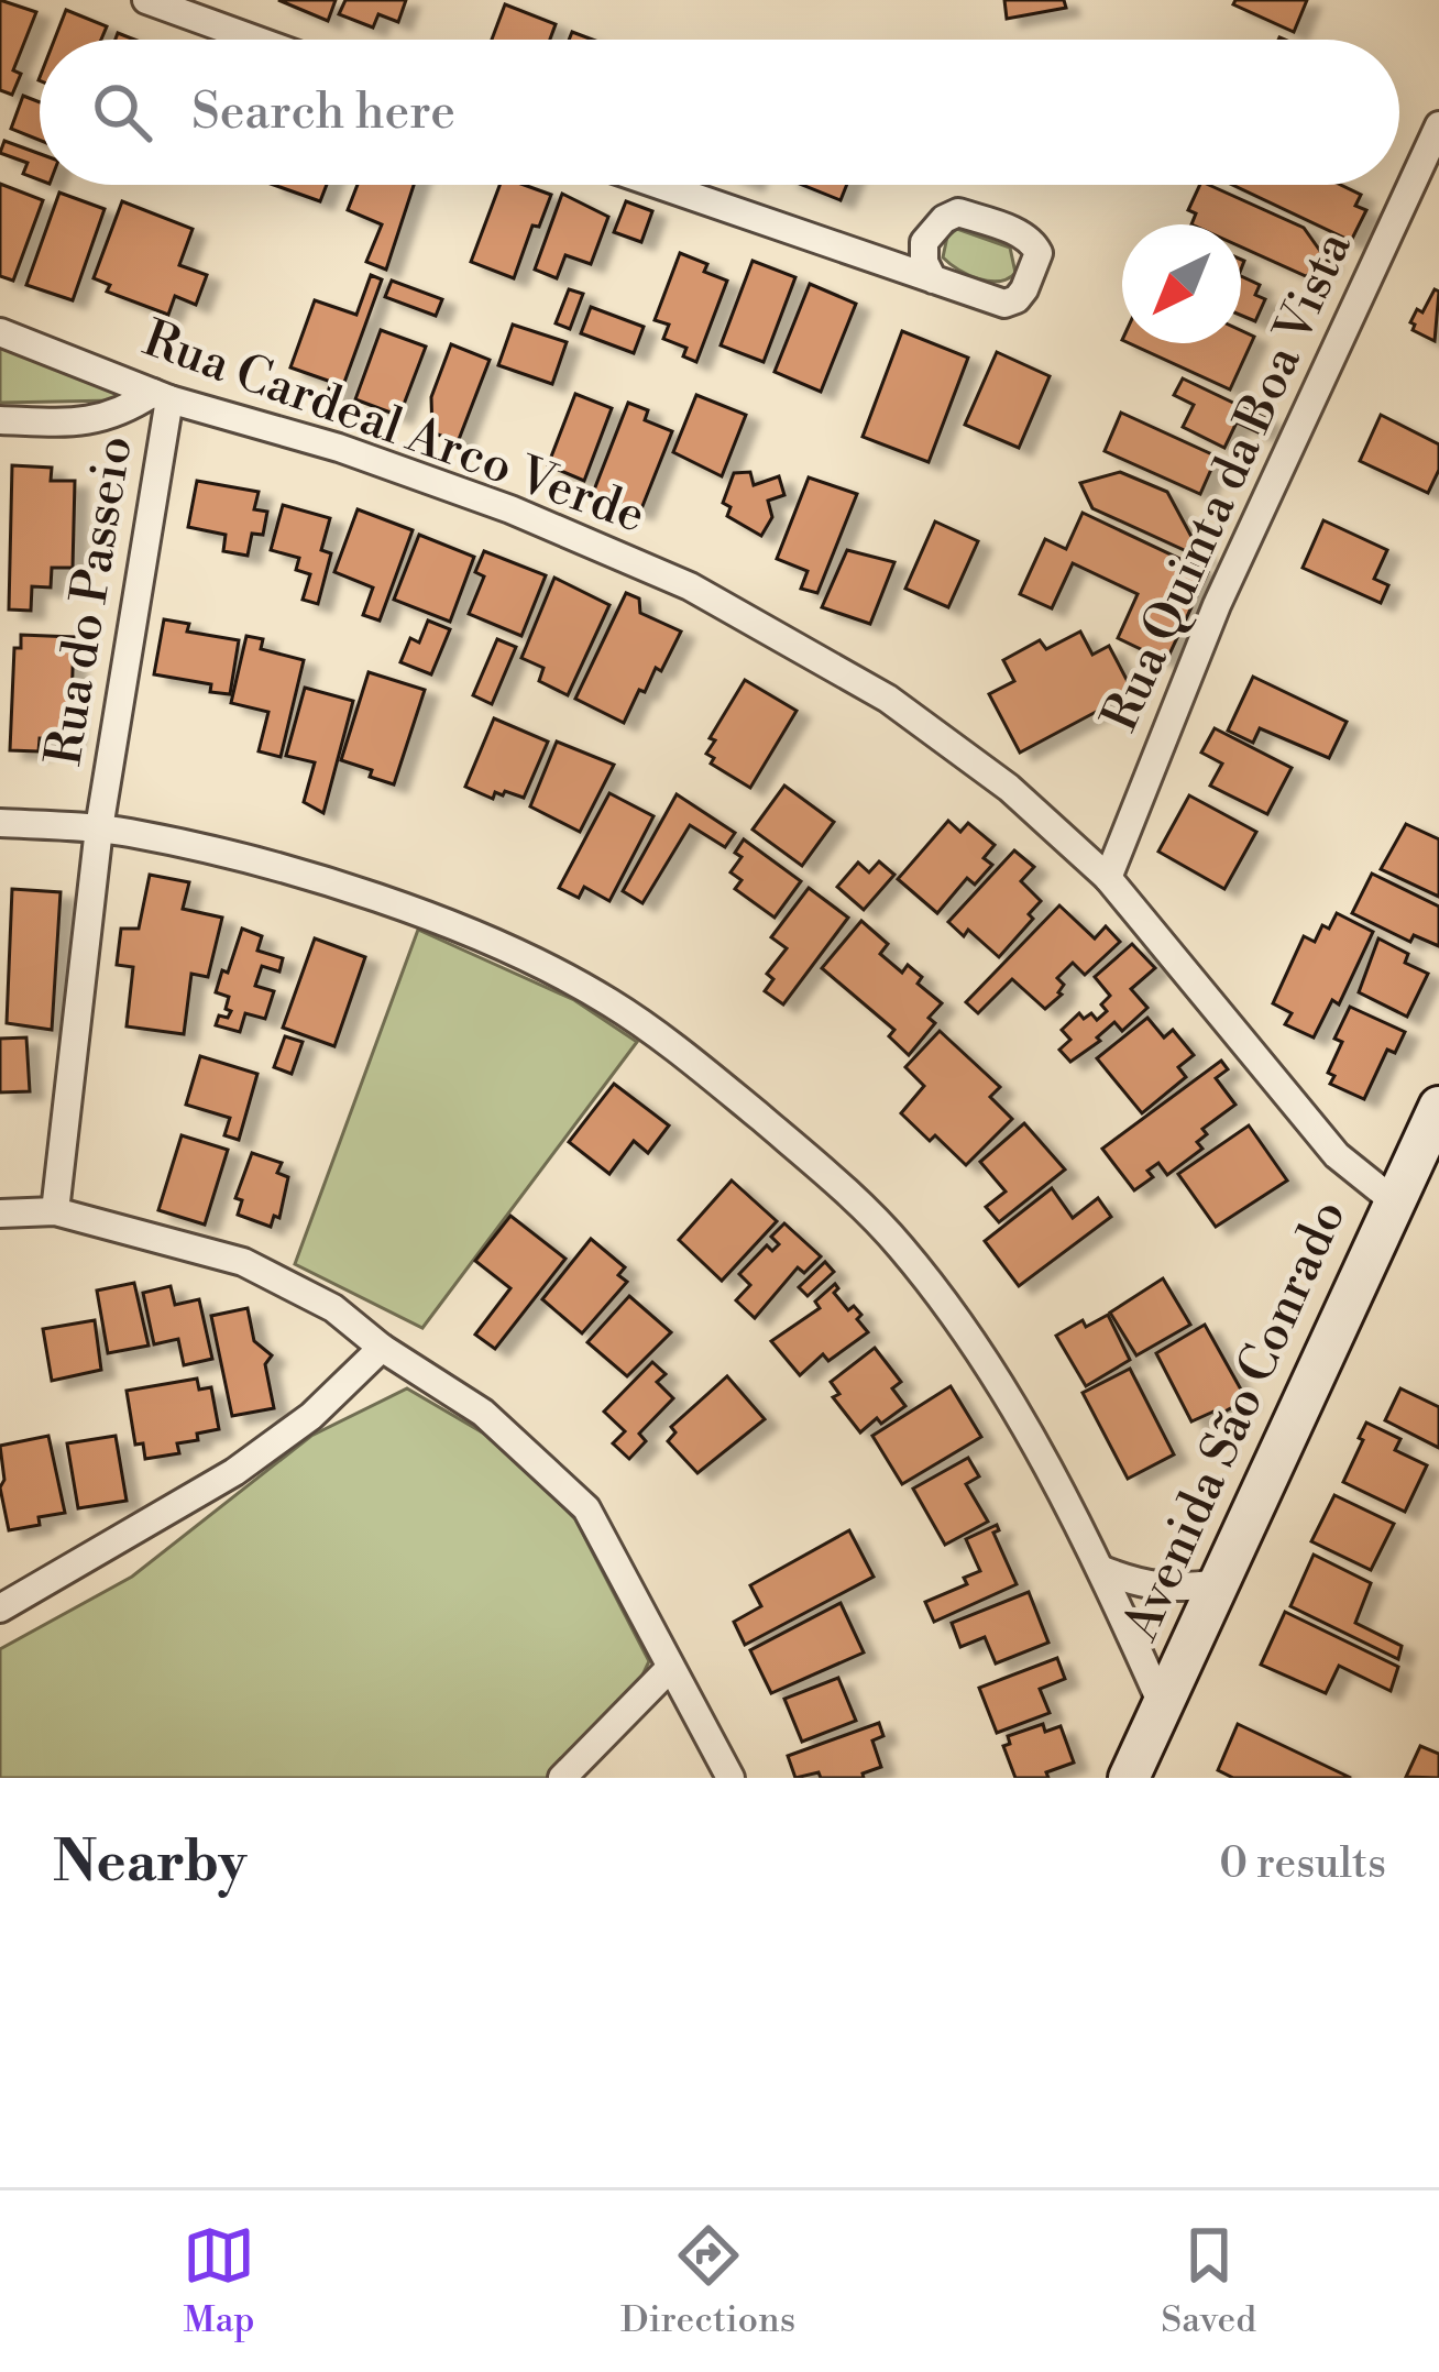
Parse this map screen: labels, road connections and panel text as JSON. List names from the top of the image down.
{
  "streets": {
    "street": [
      "Rua Cardeal Arco Verde",
      "Rua Quinta da Boa Vista",
      "Rua do Passeio",
      "Avenida São Conrado"
    ]
  },
  "crossings": [
    ["Rua Cardeal Arco Verde", "Rua Quinta da Boa Vista"],
    ["Rua Cardeal Arco Verde", "Rua do Passeio"],
    ["Rua Cardeal Arco Verde", "Avenida São Conrado"]
  ],
  "north": "bottom left",
  "page": {
    "search": "Search here",
    "heading": ["Nearby", "0 results"],
    "nav": ["Map", "Directions", "Saved"]
  }
}
